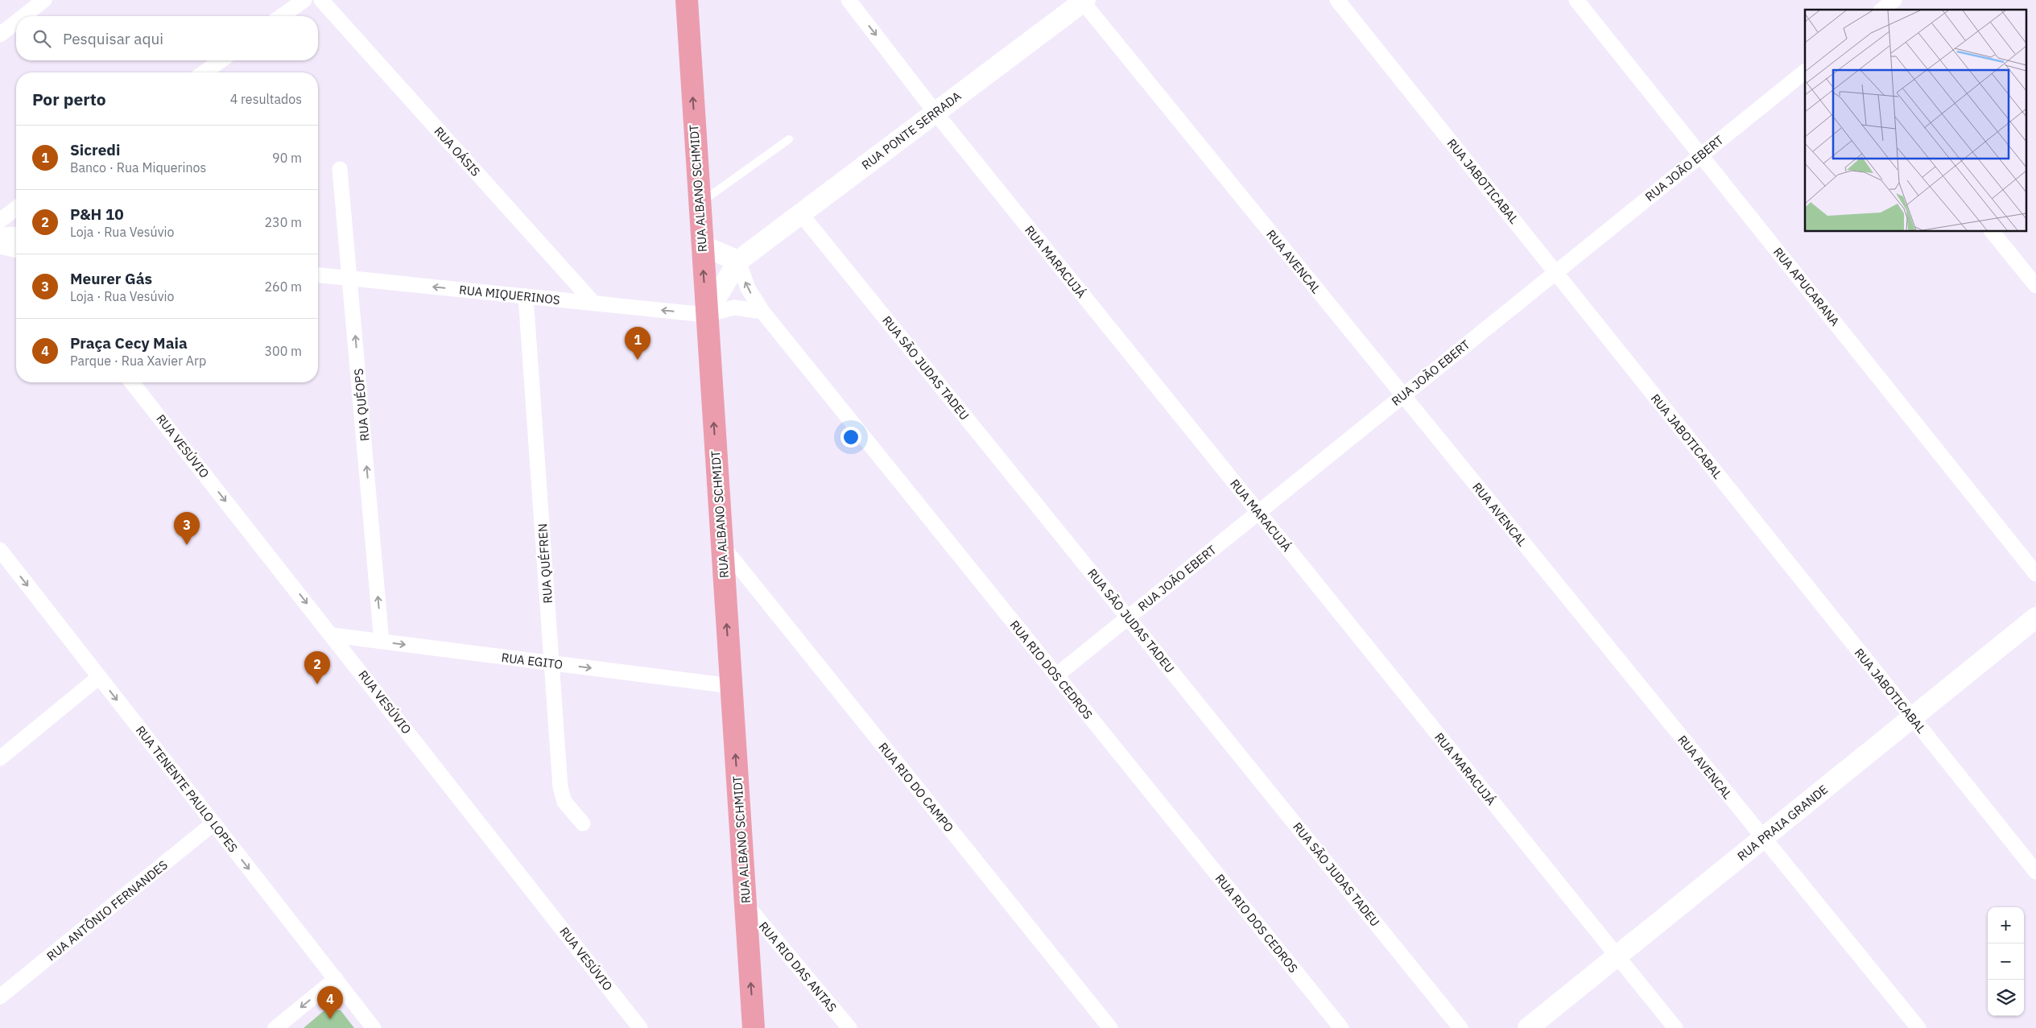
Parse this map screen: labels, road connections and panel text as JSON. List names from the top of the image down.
{
  "streets": {
    "main road": ["RUA ALBANO SCHMIDT"],
    "street": [
      "RUA PONTE SERRADA",
      "RUA OÁSIS",
      "RUA JOÃO EBERT",
      "RUA JABOTICABAL",
      "RUA MARACUJÁ",
      "RUA AVENCAL",
      "RUA APUCARANA",
      "RUA MIQUERINOS",
      "RUA SÃO JUDAS TADEU",
      "RUA QUÉOPS",
      "RUA VESÚVIO",
      "RUA QUÉFREN",
      "RUA EGITO",
      "RUA RIO DOS CEDROS",
      "RUA RIO DO CAMPO",
      "RUA TENENTE PAULO LOPES",
      "RUA PRAIA GRANDE",
      "RUA ANTÔNIO FERNANDES",
      "RUA RIO DAS ANTAS"
    ]
  },
  "crossings": [
    ["RUA PONTE SERRADA", "RUA ALBANO SCHMIDT"],
    ["RUA PONTE SERRADA", "RUA MARACUJÁ"],
    ["RUA PONTE SERRADA", "RUA AVENCAL"],
    ["RUA PONTE SERRADA", "RUA MIQUERINOS"],
    ["RUA PONTE SERRADA", "RUA SÃO JUDAS TADEU"],
    ["RUA PONTE SERRADA", "RUA RIO DOS CEDROS"],
    ["RUA OÁSIS", "RUA MIQUERINOS"],
    ["RUA JOÃO EBERT", "RUA JABOTICABAL"],
    ["RUA JOÃO EBERT", "RUA MARACUJÁ"],
    ["RUA JOÃO EBERT", "RUA AVENCAL"],
    ["RUA JOÃO EBERT", "RUA APUCARANA"],
    ["RUA JOÃO EBERT", "RUA SÃO JUDAS TADEU"],
    ["RUA JOÃO EBERT", "RUA RIO DOS CEDROS"],
    ["RUA JABOTICABAL", "RUA PRAIA GRANDE"],
    ["RUA ALBANO SCHMIDT", "RUA MIQUERINOS"],
    ["RUA ALBANO SCHMIDT", "RUA EGITO"],
    ["RUA ALBANO SCHMIDT", "RUA RIO DO CAMPO"],
    ["RUA ALBANO SCHMIDT", "RUA RIO DAS ANTAS"],
    ["RUA MARACUJÁ", "RUA PRAIA GRANDE"],
    ["RUA AVENCAL", "RUA PRAIA GRANDE"],
    ["RUA MIQUERINOS", "RUA QUÉOPS"],
    ["RUA MIQUERINOS", "RUA QUÉFREN"],
    ["RUA QUÉOPS", "RUA EGITO"],
    ["RUA VESÚVIO", "RUA EGITO"],
    ["RUA QUÉFREN", "RUA EGITO"],
    ["RUA TENENTE PAULO LOPES", "RUA ANTÔNIO FERNANDES"]
  ],
  "one_way": [
    "RUA ALBANO SCHMIDT",
    "RUA MIQUERINOS",
    "RUA QUÉOPS",
    "RUA VESÚVIO",
    "RUA EGITO",
    "RUA TENENTE PAULO LOPES"
  ],
  "page": {
    "search": "Pesquisar aqui",
    "heading": ["Por perto", "4 resultados"],
    "list": [
      {
        "mark": "1",
        "name": "Sicredi",
        "note": "Banco · Rua Miquerinos",
        "value": "90 m"
      },
      {
        "mark": "2",
        "name": "P&H 10",
        "note": "Loja · Rua Vesúvio",
        "value": "230 m"
      },
      {
        "mark": "3",
        "name": "Meurer Gás",
        "note": "Loja · Rua Vesúvio",
        "value": "260 m"
      },
      {
        "mark": "4",
        "name": "Praça Cecy Maia",
        "note": "Parque · Rua Xavier Arp",
        "value": "300 m"
      }
    ],
    "pins": [
      "1",
      "3",
      "2",
      "4"
    ],
    "map_buttons": ["+", "−"]
  }
}
